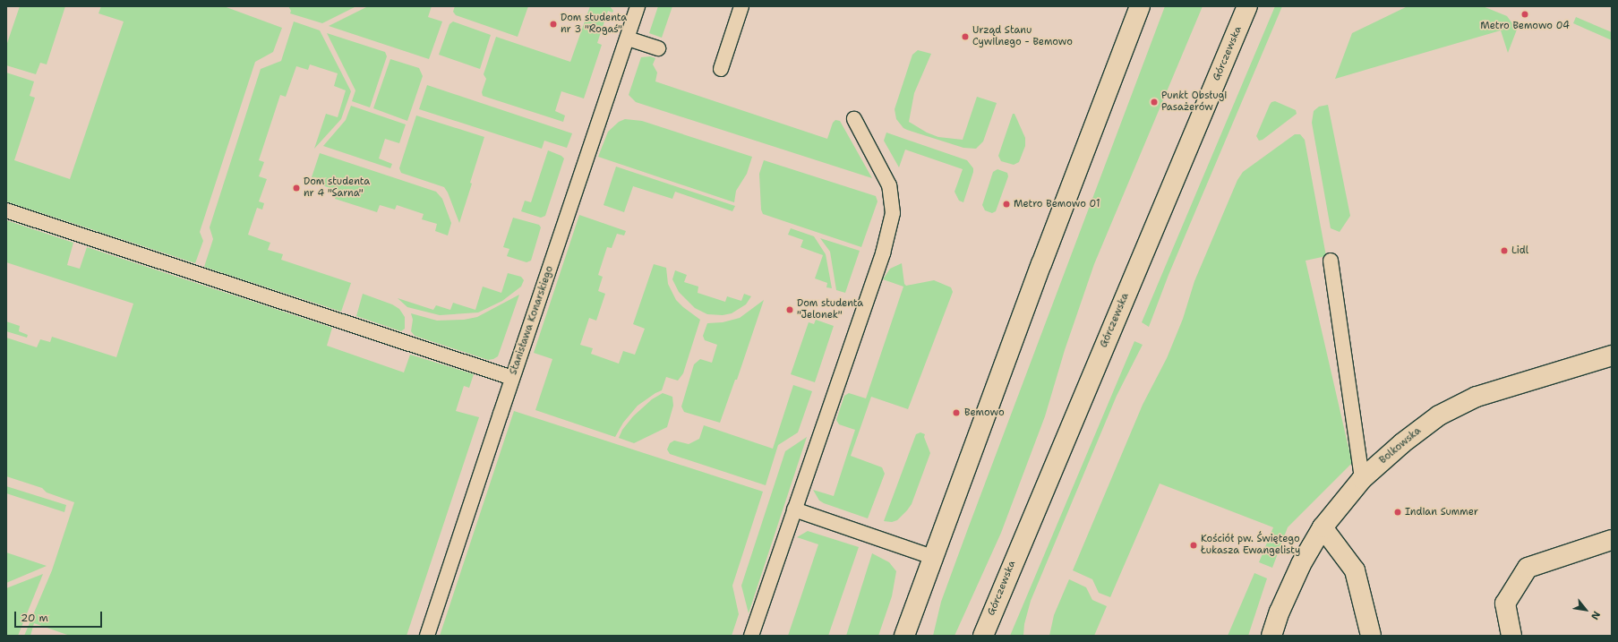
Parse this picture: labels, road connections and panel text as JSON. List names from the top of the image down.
{
  "streets": {
    "main road": ["Górczewska", "Bolkowska"],
    "lane": ["Stanisława Konarskiego"]
  },
  "places": [
    "Metro Bemowo 04",
    "Dom studenta nr 3 \"Rogaś\"",
    "Urząd Stanu Cywilnego - Bemowo",
    "Punkt Obsługi Pasażerów",
    "Dom studenta nr 4 \"Sarna\"",
    "Metro Bemowo 01",
    "Lidl",
    "Dom studenta \"Jelonek\"",
    "Bemowo",
    "Indian Summer",
    "Kościół pw. Świętego Łukasza Ewangelisty"
  ],
  "scale_bar": "20 m",
  "north": "bottom right"
}
